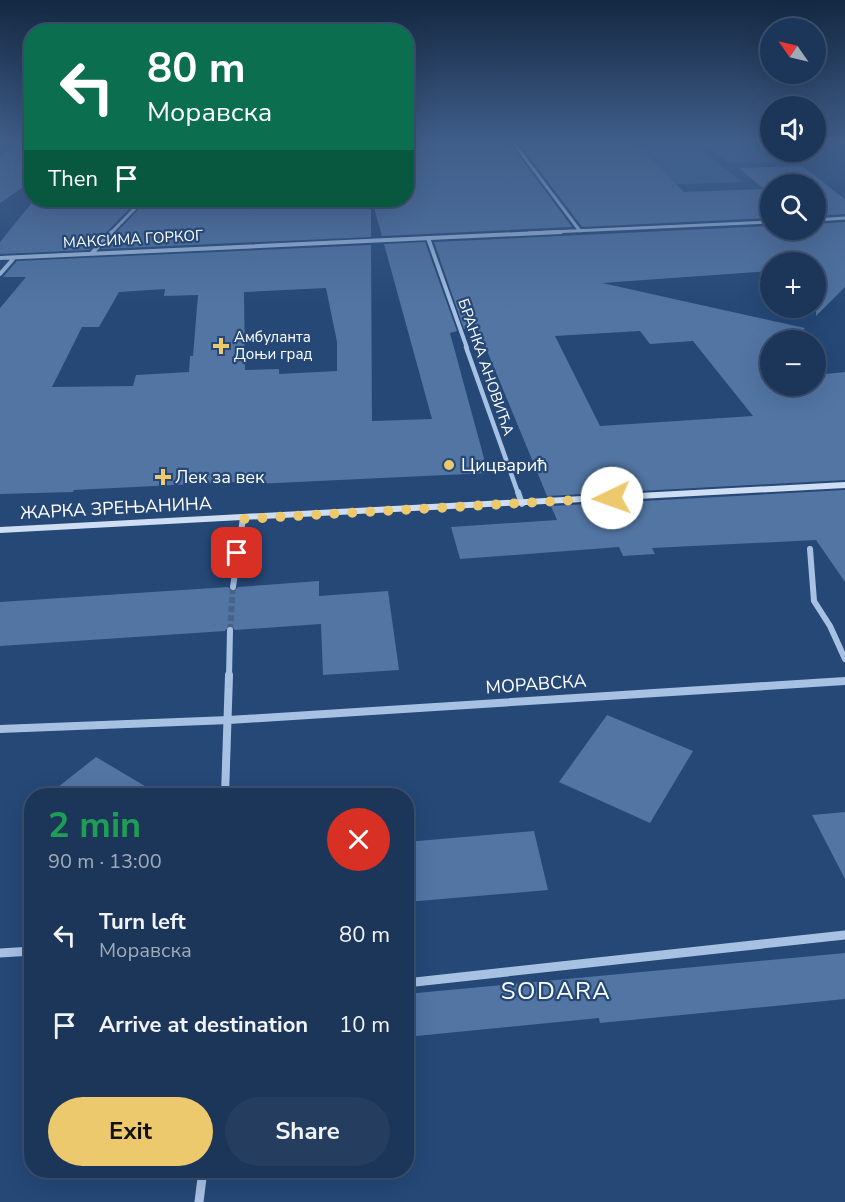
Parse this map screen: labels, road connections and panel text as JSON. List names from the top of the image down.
{
  "streets": {
    "street": [
      "МАКСИМА ГОРКОГ",
      "БРАНКА АНОВИЋА",
      "ЖАРКА ЗРЕЊАНИНА",
      "МОРАВСКА"
    ]
  },
  "crossings": [
    ["МАКСИМА ГОРКОГ", "БРАНКА АНОВИЋА"],
    ["БРАНКА АНОВИЋА", "ЖАРКА ЗРЕЊАНИНА"]
  ],
  "districts": ["SODARA"],
  "places": {
    "health": ["Амбуланта Доњи град", "Лек за век"],
    "other": ["Цицварић"]
  },
  "north": "top left",
  "page": {
    "map_buttons": ["+", "−"],
    "turn": ["80 m", "Моравска"],
    "then": "Then",
    "heading": ["2 min", "90 m · 13:00"],
    "list": [
      {
        "name": "Turn left",
        "note": "Моравска",
        "value": "80 m"
      },
      {
        "name": "Arrive at destination",
        "value": "10 m"
      }
    ],
    "buttons": ["Exit", "Share"]
  }
}
